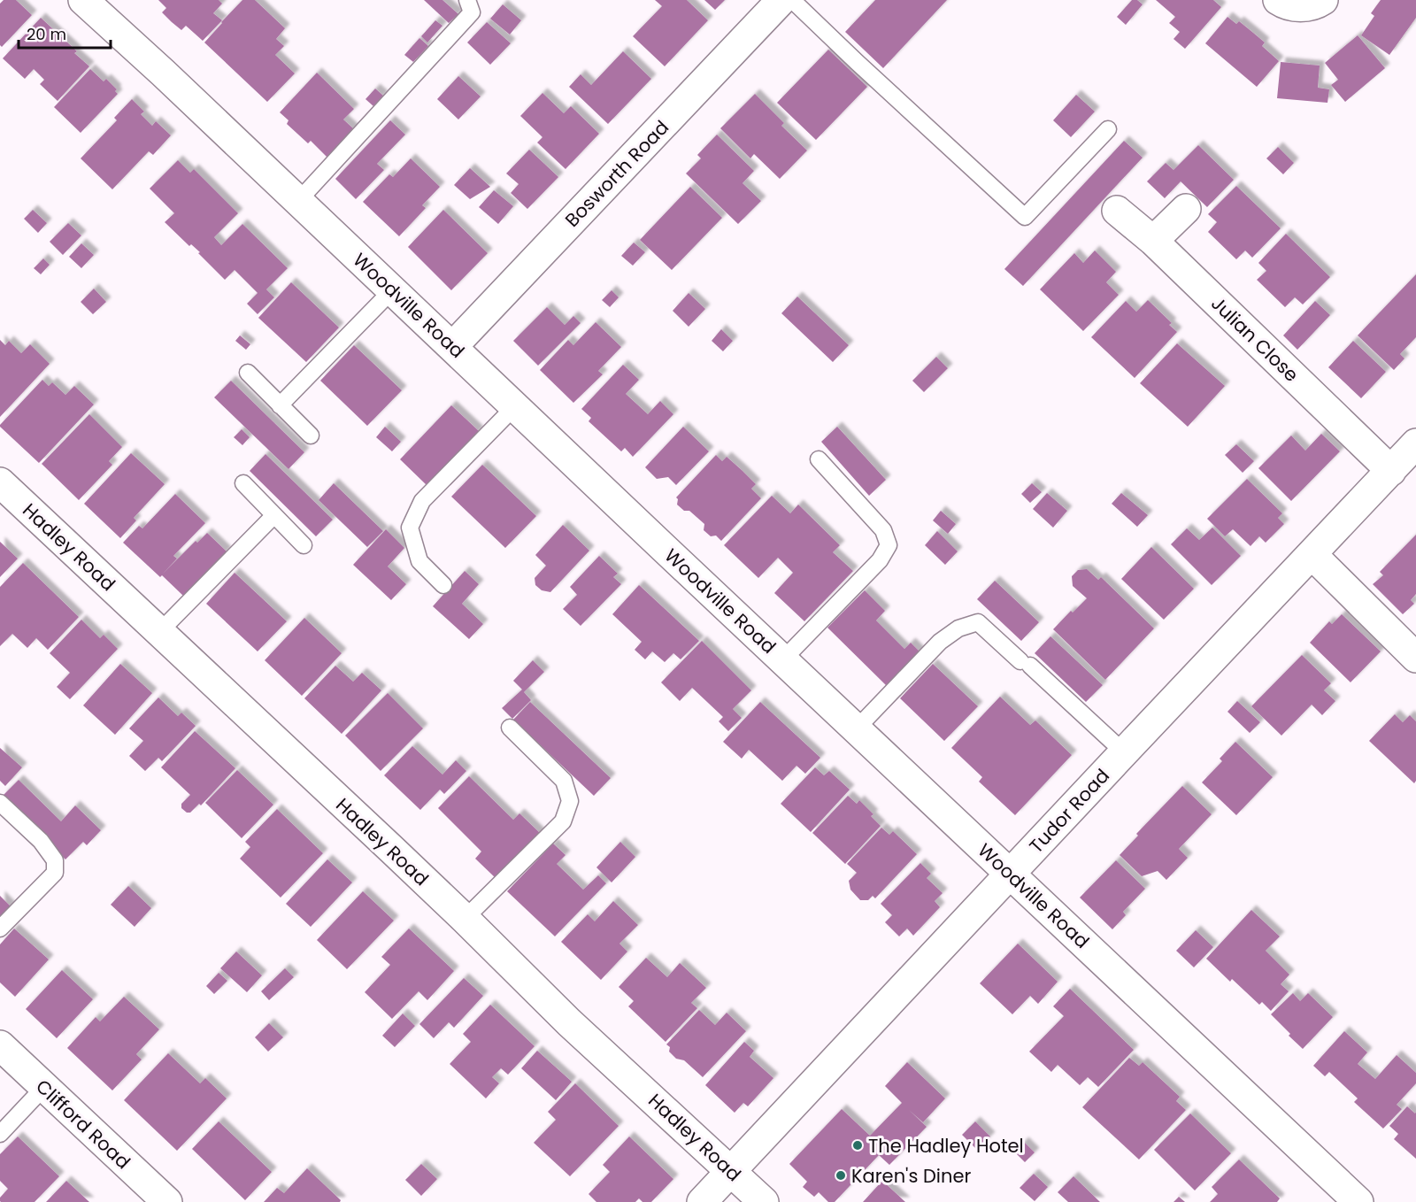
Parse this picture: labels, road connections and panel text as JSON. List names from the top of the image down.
{
  "streets": {
    "street": [
      "Bosworth Road",
      "Woodville Road",
      "Julian Close",
      "Hadley Road",
      "Tudor Road",
      "Clifford Road"
    ]
  },
  "crossings": [
    ["Bosworth Road", "Woodville Road"],
    ["Woodville Road", "Tudor Road"],
    ["Julian Close", "Tudor Road"],
    ["Hadley Road", "Tudor Road"]
  ],
  "places": ["The Hadley Hotel", "Karen's Diner"],
  "scale_bar": "20 m"
}
